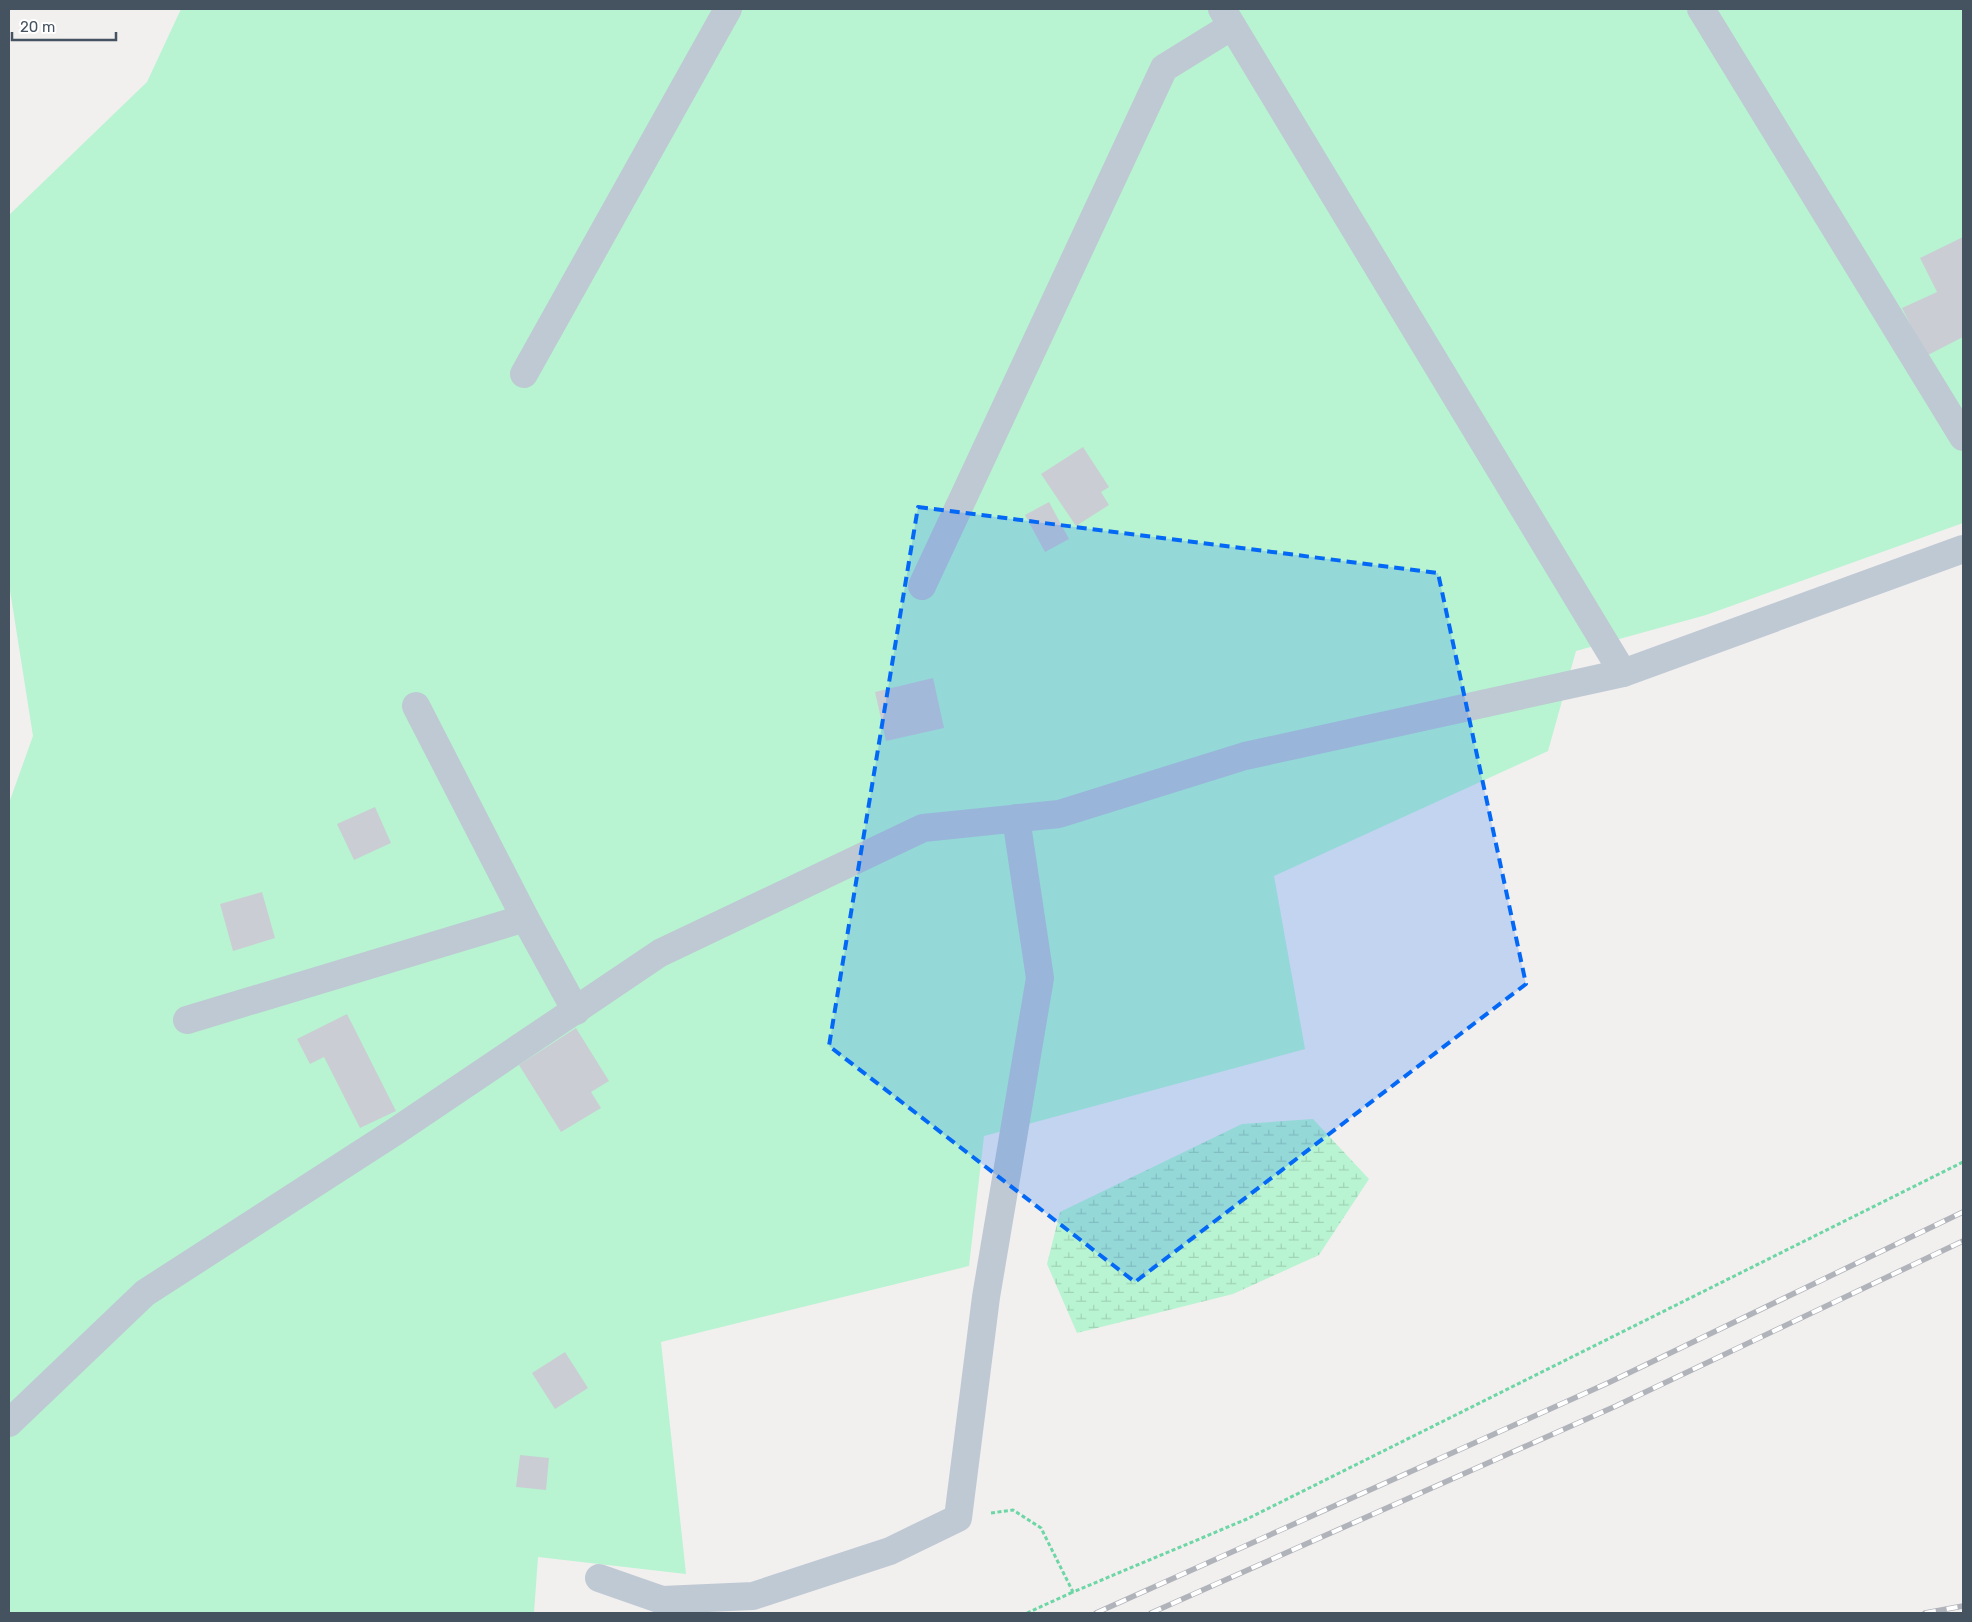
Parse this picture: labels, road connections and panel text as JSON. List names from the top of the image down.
{
  "scale_bar": "20 m"
}
